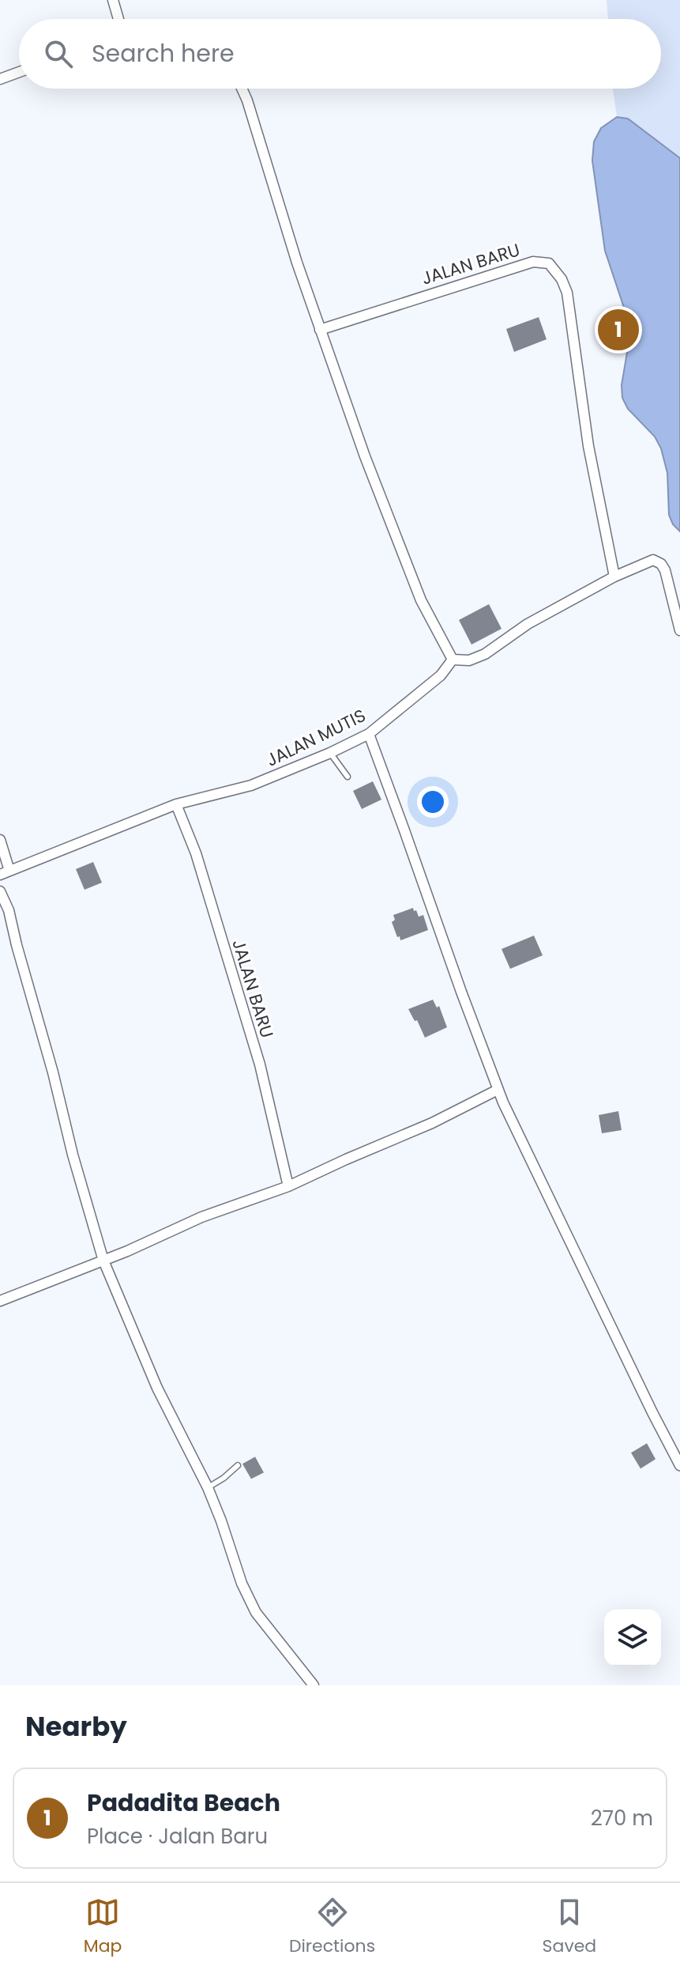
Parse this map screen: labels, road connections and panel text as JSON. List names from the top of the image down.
{
  "streets": {
    "street": ["JALAN BARU", "JALAN MUTIS"]
  },
  "crossings": [
    ["JALAN BARU", "JALAN MUTIS"]
  ],
  "page": {
    "search": "Search here",
    "pins": "1",
    "heading": "Nearby",
    "list": [
      {
        "mark": "1",
        "name": "Padadita Beach",
        "note": "Place · Jalan Baru",
        "value": "270 m"
      }
    ],
    "nav": ["Map", "Directions", "Saved"]
  }
}
